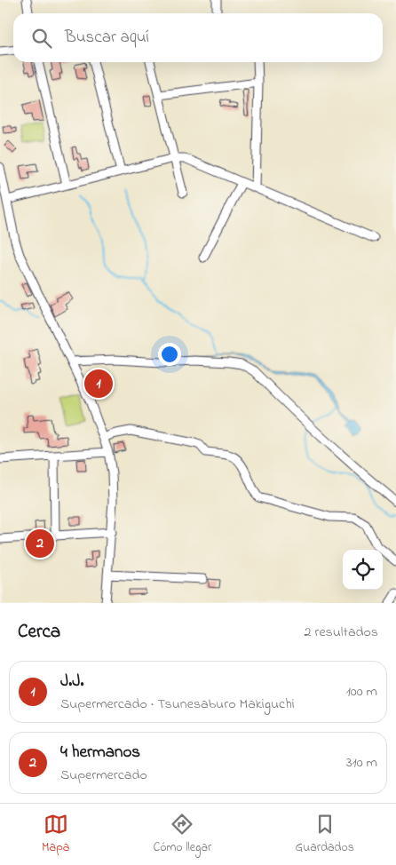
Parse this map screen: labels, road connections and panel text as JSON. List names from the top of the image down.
{
  "page": {
    "search": "Buscar aquí",
    "pins": ["1", "2"],
    "heading": ["Cerca", "2 resultados"],
    "list": [
      {
        "mark": "1",
        "name": "J.J.",
        "note": "Supermercado · Tsunesaburo Makiguchi",
        "value": "100 m"
      },
      {
        "mark": "2",
        "name": "4 hermanos",
        "note": "Supermercado",
        "value": "310 m"
      }
    ],
    "nav": ["Mapa", "Cómo llegar", "Guardados"]
  }
}
